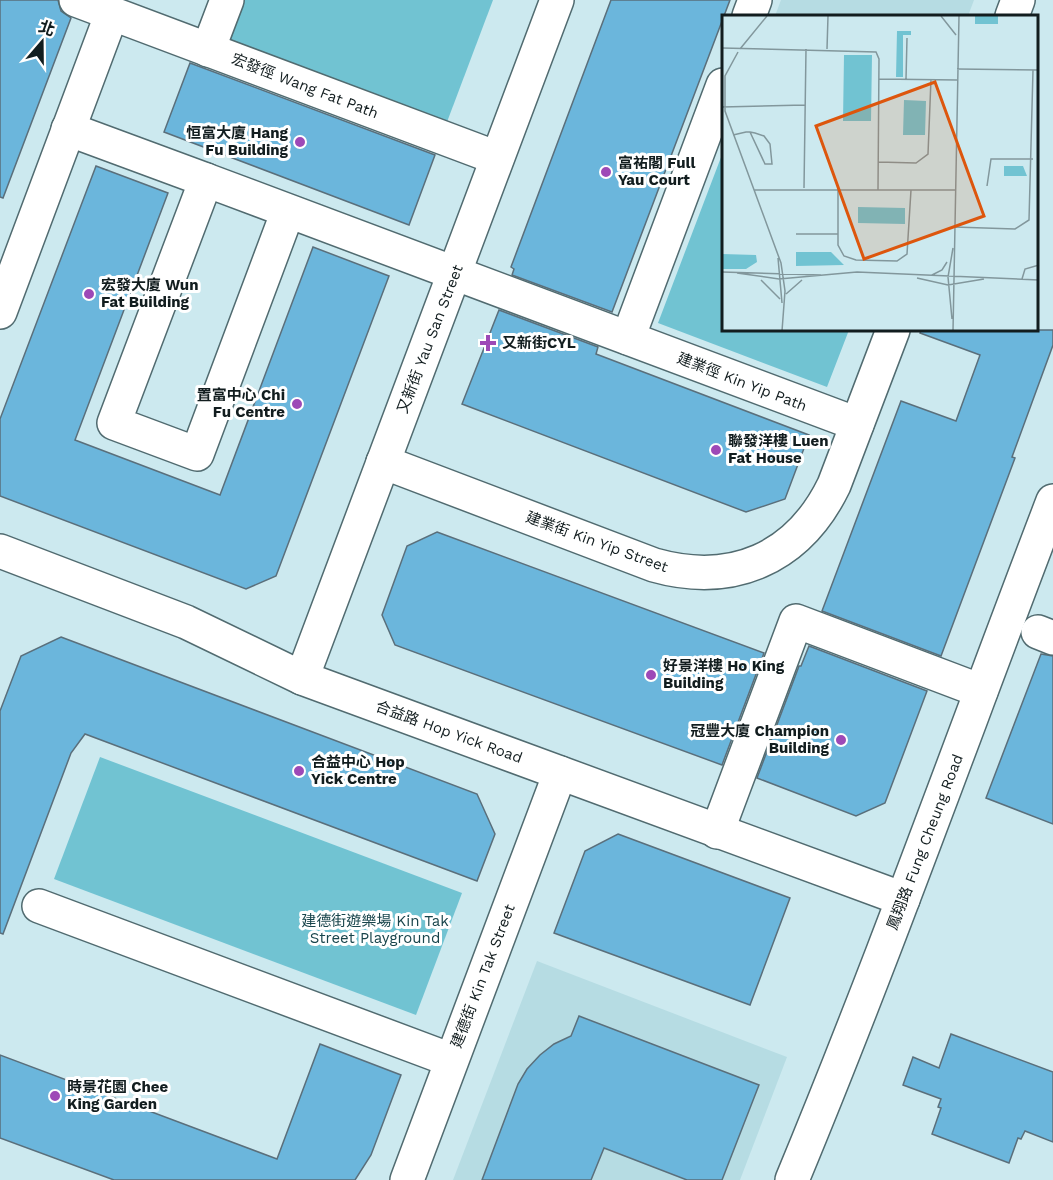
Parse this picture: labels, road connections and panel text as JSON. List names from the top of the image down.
{
  "streets": {
    "street": [
      "宏發徑 Wang Fat Path",
      "又新街 Yau San Street",
      "建業徑 Kin Yip Path",
      "建業街 Kin Yip Street",
      "合益路 Hop Yick Road",
      "鳳翔路 Fung Cheung Road",
      "建德街 Kin Tak Street"
    ]
  },
  "crossings": [
    ["宏發徑 Wang Fat Path", "又新街 Yau San Street"],
    ["又新街 Yau San Street", "建業徑 Kin Yip Path"],
    ["又新街 Yau San Street", "建業街 Kin Yip Street"],
    ["又新街 Yau San Street", "合益路 Hop Yick Road"],
    ["建業徑 Kin Yip Path", "建業街 Kin Yip Street"],
    ["合益路 Hop Yick Road", "鳳翔路 Fung Cheung Road"],
    ["合益路 Hop Yick Road", "建德街 Kin Tak Street"]
  ],
  "parks": ["建德街遊樂場 Kin Tak Street Playground"],
  "places": {
    "other": [
      "恒富大廈 Hang Fu Building",
      "富祐閣 Full Yau Court",
      "宏發大廈 Wun Fat Building",
      "置富中心 Chi Fu Centre",
      "聯發洋樓 Luen Fat House",
      "好景洋樓 Ho King Building",
      "冠豐大廈 Champion Building",
      "合益中心 Hop Yick Centre",
      "時景花園 Chee King Garden"
    ],
    "health": ["又新街CYL"]
  },
  "north": "top"
}
